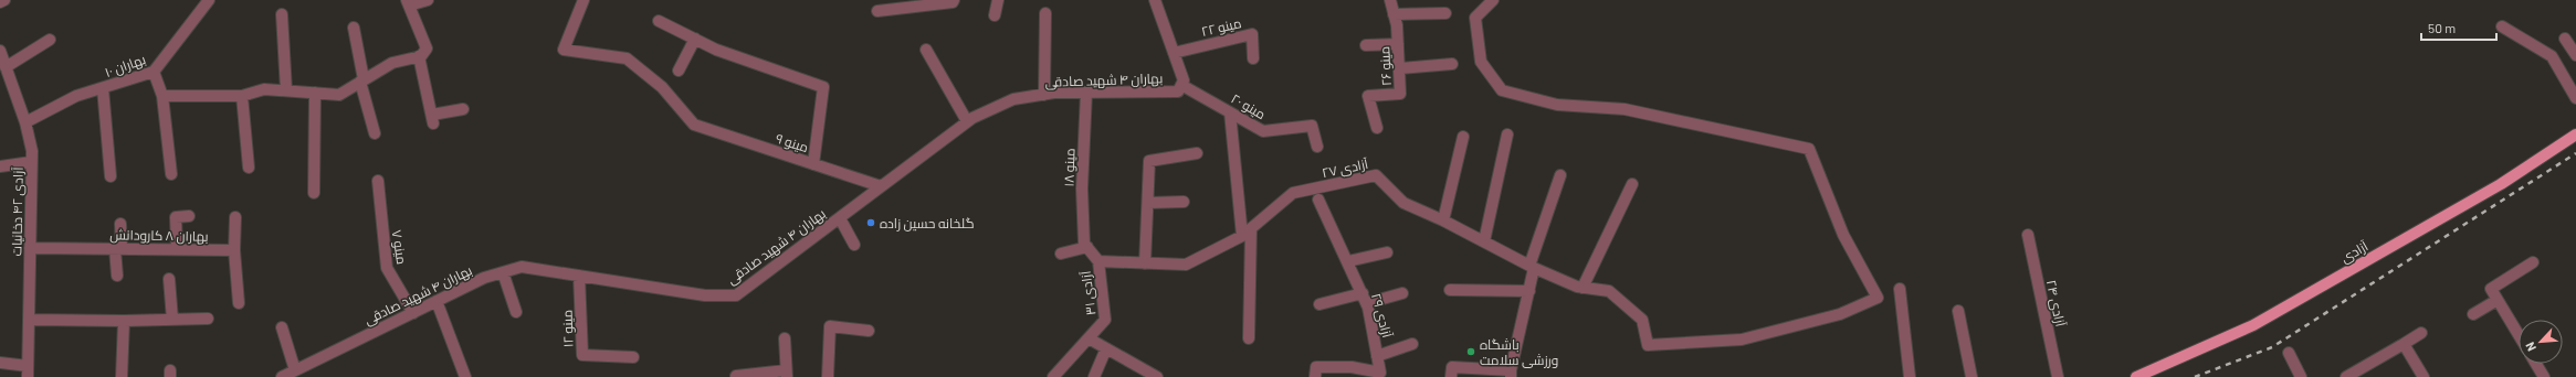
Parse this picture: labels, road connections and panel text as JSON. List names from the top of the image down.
{
  "streets": {
    "main road": ["آزادی"],
    "street": [
      "مینو ۲۲",
      "بهاران ۱۰",
      "مینو ۲۶",
      "بهاران ۴ شهید صادقی",
      "مینو ۲۰",
      "مینو ۹",
      "مینو ۱۸",
      "آزادی ۲۷",
      "آزادی ۴۲ دخانیات",
      "بهاران ۸ کارودانش",
      "مینو ۷",
      "آزادی ۳۱",
      "آزادی ۲۴",
      "آزادی ۲۹",
      "مینو ۱۲"
    ]
  },
  "crossings": [
    ["مینو ۲۲", "بهاران ۴ شهید صادقی"],
    ["بهاران ۱۰", "آزادی ۴۲ دخانیات"],
    ["بهاران ۴ شهید صادقی", "مینو ۲۰"],
    ["بهاران ۴ شهید صادقی", "مینو ۹"],
    ["بهاران ۴ شهید صادقی", "مینو ۱۸"],
    ["بهاران ۴ شهید صادقی", "مینو ۷"],
    ["بهاران ۴ شهید صادقی", "مینو ۱۲"],
    ["مینو ۱۸", "آزادی ۳۱"],
    ["آزادی ۲۷", "آزادی ۳۱"],
    ["آزادی ۴۲ دخانیات", "بهاران ۸ کارودانش"]
  ],
  "places": ["گلخانه حسین زاده", "باشگاه ورزشی سلامت"],
  "scale_bar": "50 m",
  "north": "bottom left"
}
